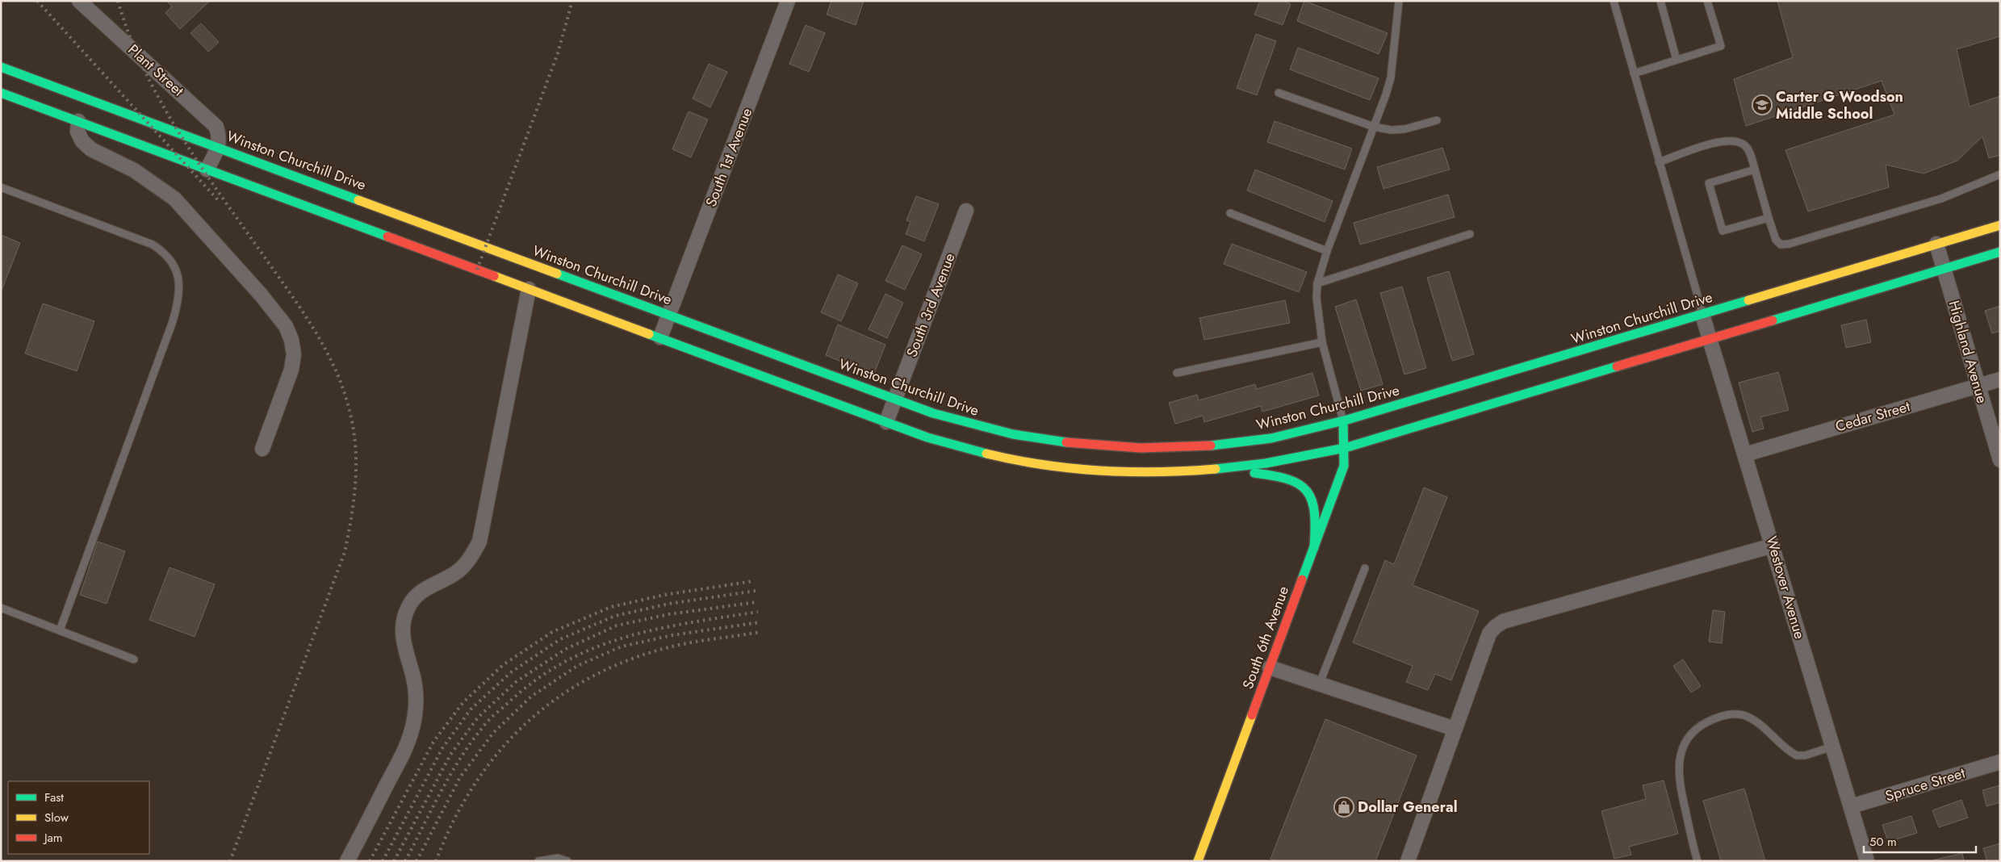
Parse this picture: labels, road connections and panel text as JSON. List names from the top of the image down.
{
  "streets": {
    "main road": ["Winston Churchill Drive", "South 6th Avenue"],
    "street": [
      "Plant Street",
      "South 1st Avenue",
      "South 3rd Avenue",
      "Highland Avenue",
      "Cedar Street",
      "Westover Avenue",
      "Spruce Street"
    ]
  },
  "crossings": [
    ["Plant Street", "Winston Churchill Drive"],
    ["South 1st Avenue", "Winston Churchill Drive"],
    ["Winston Churchill Drive", "South 3rd Avenue"],
    ["Winston Churchill Drive", "Highland Avenue"],
    ["Winston Churchill Drive", "Westover Avenue"],
    ["Winston Churchill Drive", "South 6th Avenue"],
    ["Highland Avenue", "Cedar Street"],
    ["Cedar Street", "Westover Avenue"],
    ["Westover Avenue", "Spruce Street"]
  ],
  "places": {
    "school or university": ["Carter G Woodson Middle School"],
    "shop": ["Dollar General"]
  },
  "legend": ["Fast", "Slow", "Jam"],
  "scale_bar": "50 m"
}
